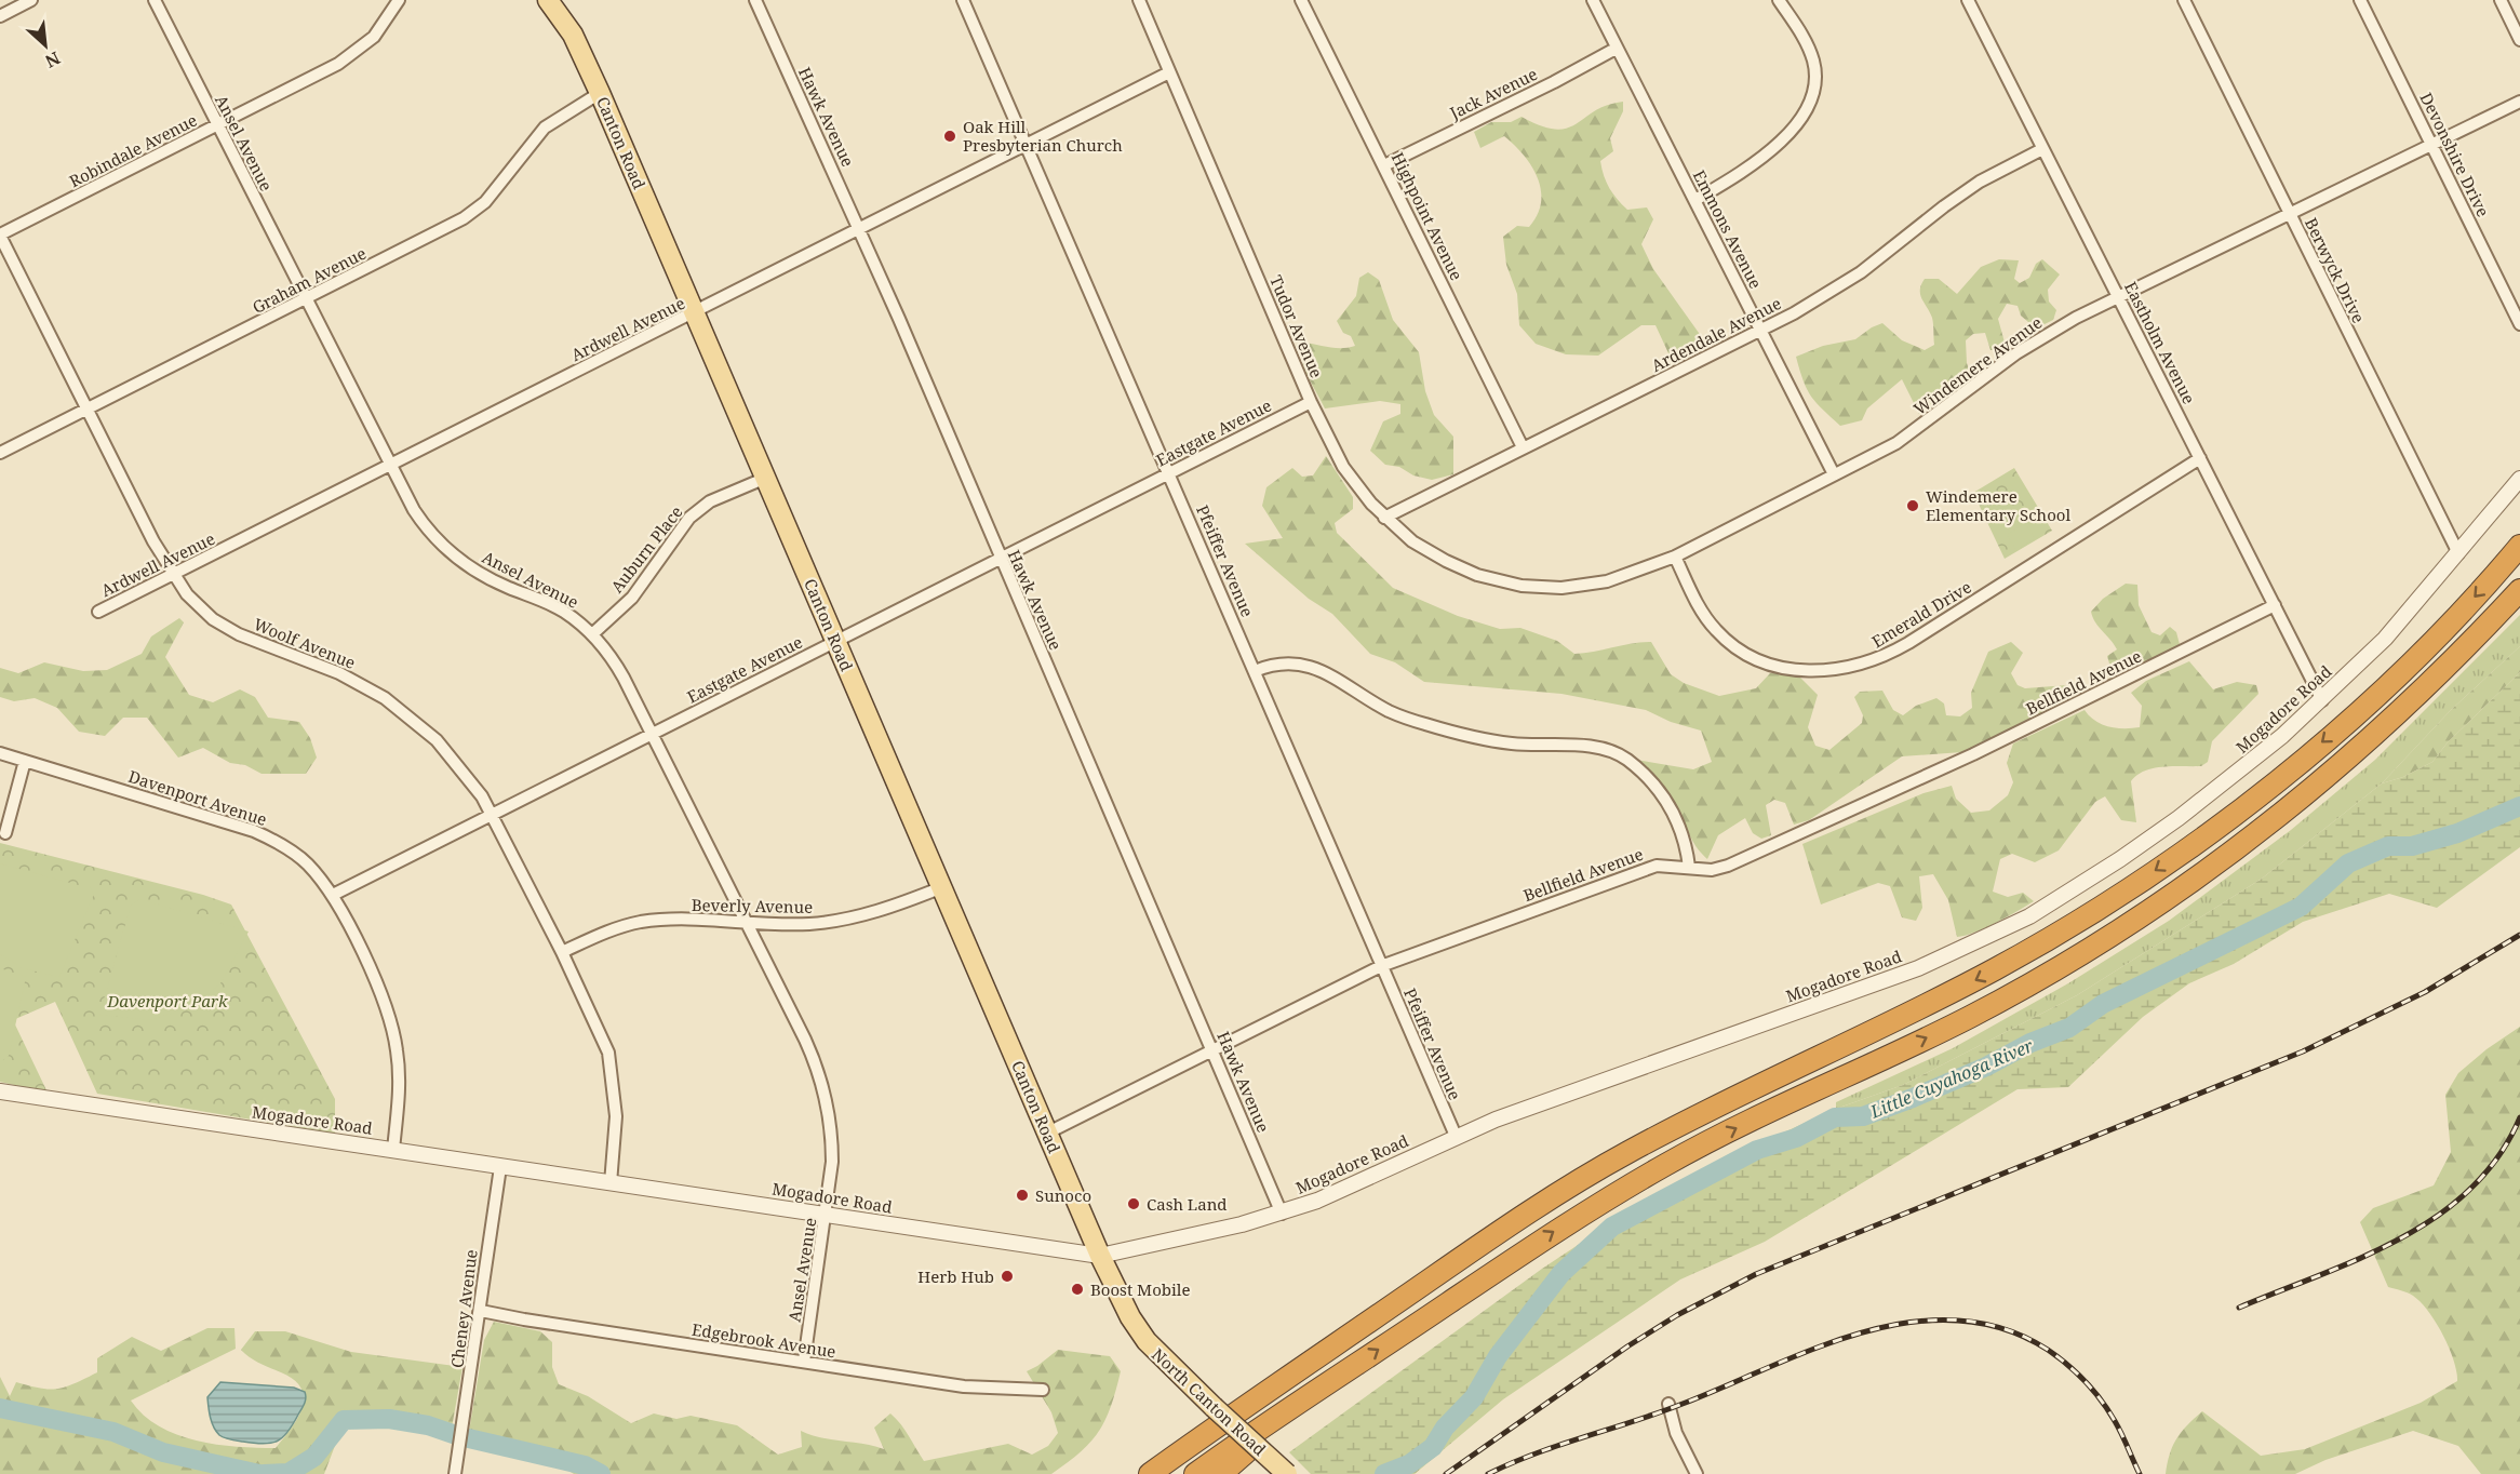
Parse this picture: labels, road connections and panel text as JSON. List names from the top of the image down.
{
  "streets": {
    "main road": ["Canton Road", "North Canton Road"],
    "street": [
      "Jack Avenue",
      "Hawk Avenue",
      "Ansel Avenue",
      "Robindale Avenue",
      "Devonshire Drive",
      "Highpoint Avenue",
      "Emmons Avenue",
      "Berwyck Drive",
      "Graham Avenue",
      "Tudor Avenue",
      "Ardwell Avenue",
      "Ardendale Avenue",
      "Eastholm Avenue",
      "Windemere Avenue",
      "Eastgate Avenue",
      "Auburn Place",
      "Pfeiffer Avenue",
      "Emerald Drive",
      "Woolf Avenue",
      "Bellfield Avenue",
      "Mogadore Road",
      "Davenport Avenue",
      "Beverly Avenue",
      "Cheney Avenue",
      "Edgebrook Avenue"
    ]
  },
  "crossings": [
    ["Jack Avenue", "Highpoint Avenue"],
    ["Jack Avenue", "Emmons Avenue"],
    ["Hawk Avenue", "Ardwell Avenue"],
    ["Hawk Avenue", "Eastgate Avenue"],
    ["Hawk Avenue", "Bellfield Avenue"],
    ["Hawk Avenue", "Mogadore Road"],
    ["Ansel Avenue", "Robindale Avenue"],
    ["Ansel Avenue", "Graham Avenue"],
    ["Ansel Avenue", "Ardwell Avenue"],
    ["Ansel Avenue", "Eastgate Avenue"],
    ["Ansel Avenue", "Auburn Place"],
    ["Ansel Avenue", "Mogadore Road"],
    ["Ansel Avenue", "Beverly Avenue"],
    ["Ansel Avenue", "Edgebrook Avenue"],
    ["Canton Road", "Graham Avenue"],
    ["Canton Road", "Ardwell Avenue"],
    ["Canton Road", "Eastgate Avenue"],
    ["Canton Road", "Auburn Place"],
    ["Canton Road", "Bellfield Avenue"],
    ["Canton Road", "Mogadore Road"],
    ["Canton Road", "Beverly Avenue"],
    ["Canton Road", "North Canton Road"],
    ["Robindale Avenue", "Woolf Avenue"],
    ["Devonshire Drive", "Windemere Avenue"],
    ["Highpoint Avenue", "Ardendale Avenue"],
    ["Emmons Avenue", "Ardendale Avenue"],
    ["Emmons Avenue", "Windemere Avenue"],
    ["Berwyck Drive", "Windemere Avenue"],
    ["Berwyck Drive", "Mogadore Road"],
    ["Graham Avenue", "Woolf Avenue"],
    ["Tudor Avenue", "Ardwell Avenue"],
    ["Tudor Avenue", "Ardendale Avenue"],
    ["Tudor Avenue", "Windemere Avenue"],
    ["Tudor Avenue", "Eastgate Avenue"],
    ["Ardwell Avenue", "Pfeiffer Avenue"],
    ["Ardwell Avenue", "Woolf Avenue"],
    ["Ardendale Avenue", "Eastholm Avenue"],
    ["Eastholm Avenue", "Windemere Avenue"],
    ["Eastholm Avenue", "Emerald Drive"],
    ["Eastholm Avenue", "Bellfield Avenue"],
    ["Eastholm Avenue", "Mogadore Road"],
    ["Windemere Avenue", "Emerald Drive"],
    ["Eastgate Avenue", "Pfeiffer Avenue"],
    ["Eastgate Avenue", "Woolf Avenue"],
    ["Eastgate Avenue", "Davenport Avenue"],
    ["Pfeiffer Avenue", "Bellfield Avenue"],
    ["Pfeiffer Avenue", "Mogadore Road"],
    ["Woolf Avenue", "Mogadore Road"],
    ["Woolf Avenue", "Beverly Avenue"],
    ["Mogadore Road", "Davenport Avenue"],
    ["Mogadore Road", "Cheney Avenue"],
    ["Mogadore Road", "North Canton Road"],
    ["Cheney Avenue", "Edgebrook Avenue"]
  ],
  "water": ["Little Cuyahoga River"],
  "parks": ["Davenport Park"],
  "places": [
    "Oak Hill Presbyterian Church",
    "Windemere Elementary School",
    "Sunoco",
    "Cash Land",
    "Herb Hub",
    "Boost Mobile"
  ],
  "north": "bottom right"
}
